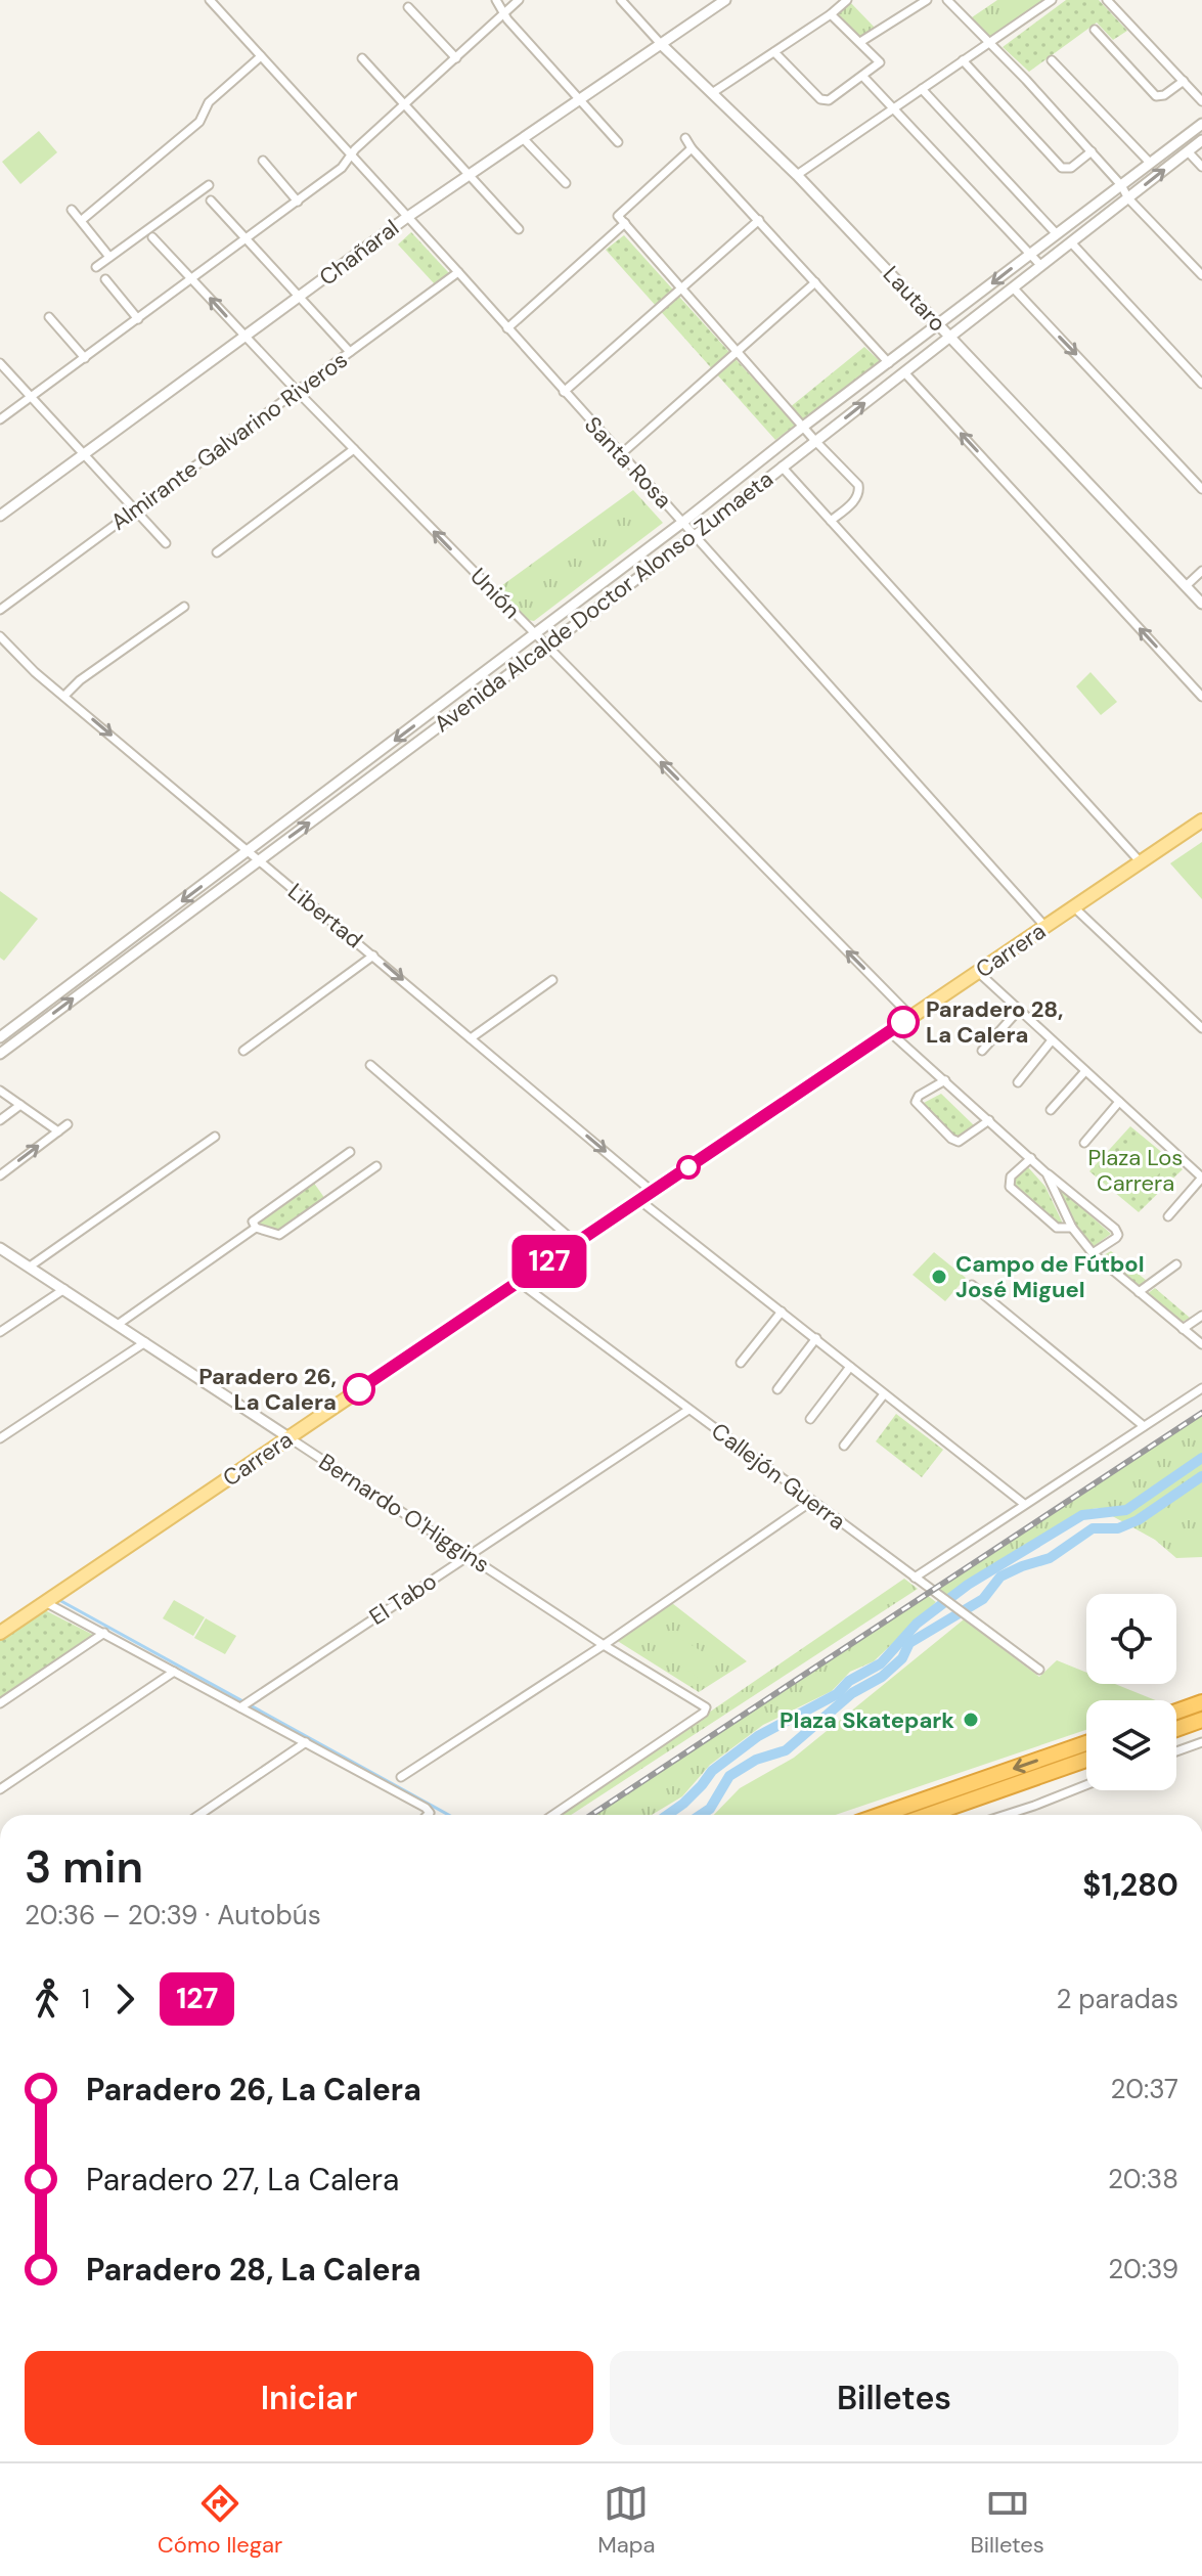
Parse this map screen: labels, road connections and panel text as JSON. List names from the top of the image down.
{
  "streets": {
    "main road": ["Carrera"],
    "street": [
      "Chañaral",
      "Lautaro",
      "Almirante Galvarino Riveros",
      "Santa Rosa",
      "Unión",
      "Avenida Alcalde Doctor Alonso Zumaeta",
      "Libertad",
      "Callejón Guerra",
      "Bernardo O'Higgins",
      "El Tabo"
    ]
  },
  "crossings": [
    ["Chañaral", "Lautaro"],
    ["Chañaral", "Santa Rosa"],
    ["Chañaral", "Unión"],
    ["Lautaro", "Avenida Alcalde Doctor Alonso Zumaeta"],
    ["Almirante Galvarino Riveros", "Santa Rosa"],
    ["Almirante Galvarino Riveros", "Unión"],
    ["Santa Rosa", "Avenida Alcalde Doctor Alonso Zumaeta"],
    ["Santa Rosa", "Carrera"],
    ["Unión", "Avenida Alcalde Doctor Alonso Zumaeta"],
    ["Unión", "Carrera"],
    ["Avenida Alcalde Doctor Alonso Zumaeta", "Libertad"],
    ["Libertad", "Carrera"],
    ["Carrera", "Callejón Guerra"],
    ["Carrera", "Bernardo O'Higgins"],
    ["Callejón Guerra", "El Tabo"],
    ["Bernardo O'Higgins", "El Tabo"]
  ],
  "one_way": ["Unión", "Libertad"],
  "parks": ["Plaza Los Carrera"],
  "places": [
    "Paradero 28, La Calera",
    "Campo de Fútbol José Miguel",
    "Paradero 26, La Calera",
    "Plaza Skatepark"
  ],
  "lines": ["bus line 127"],
  "page": {
    "on_map": "127",
    "heading": ["3 min", "20:36 – 20:39 · Autobús", "$1,280"],
    "legs": ["1", "127", "2 paradas"],
    "list": [
      {
        "name": "Paradero 26, La Calera",
        "value": "20:37"
      },
      {
        "name": "Paradero 27, La Calera",
        "value": "20:38"
      },
      {
        "name": "Paradero 28, La Calera",
        "value": "20:39"
      }
    ],
    "buttons": ["Iniciar", "Billetes"],
    "tabs": ["Cómo llegar", "Mapa", "Billetes"]
  }
}
